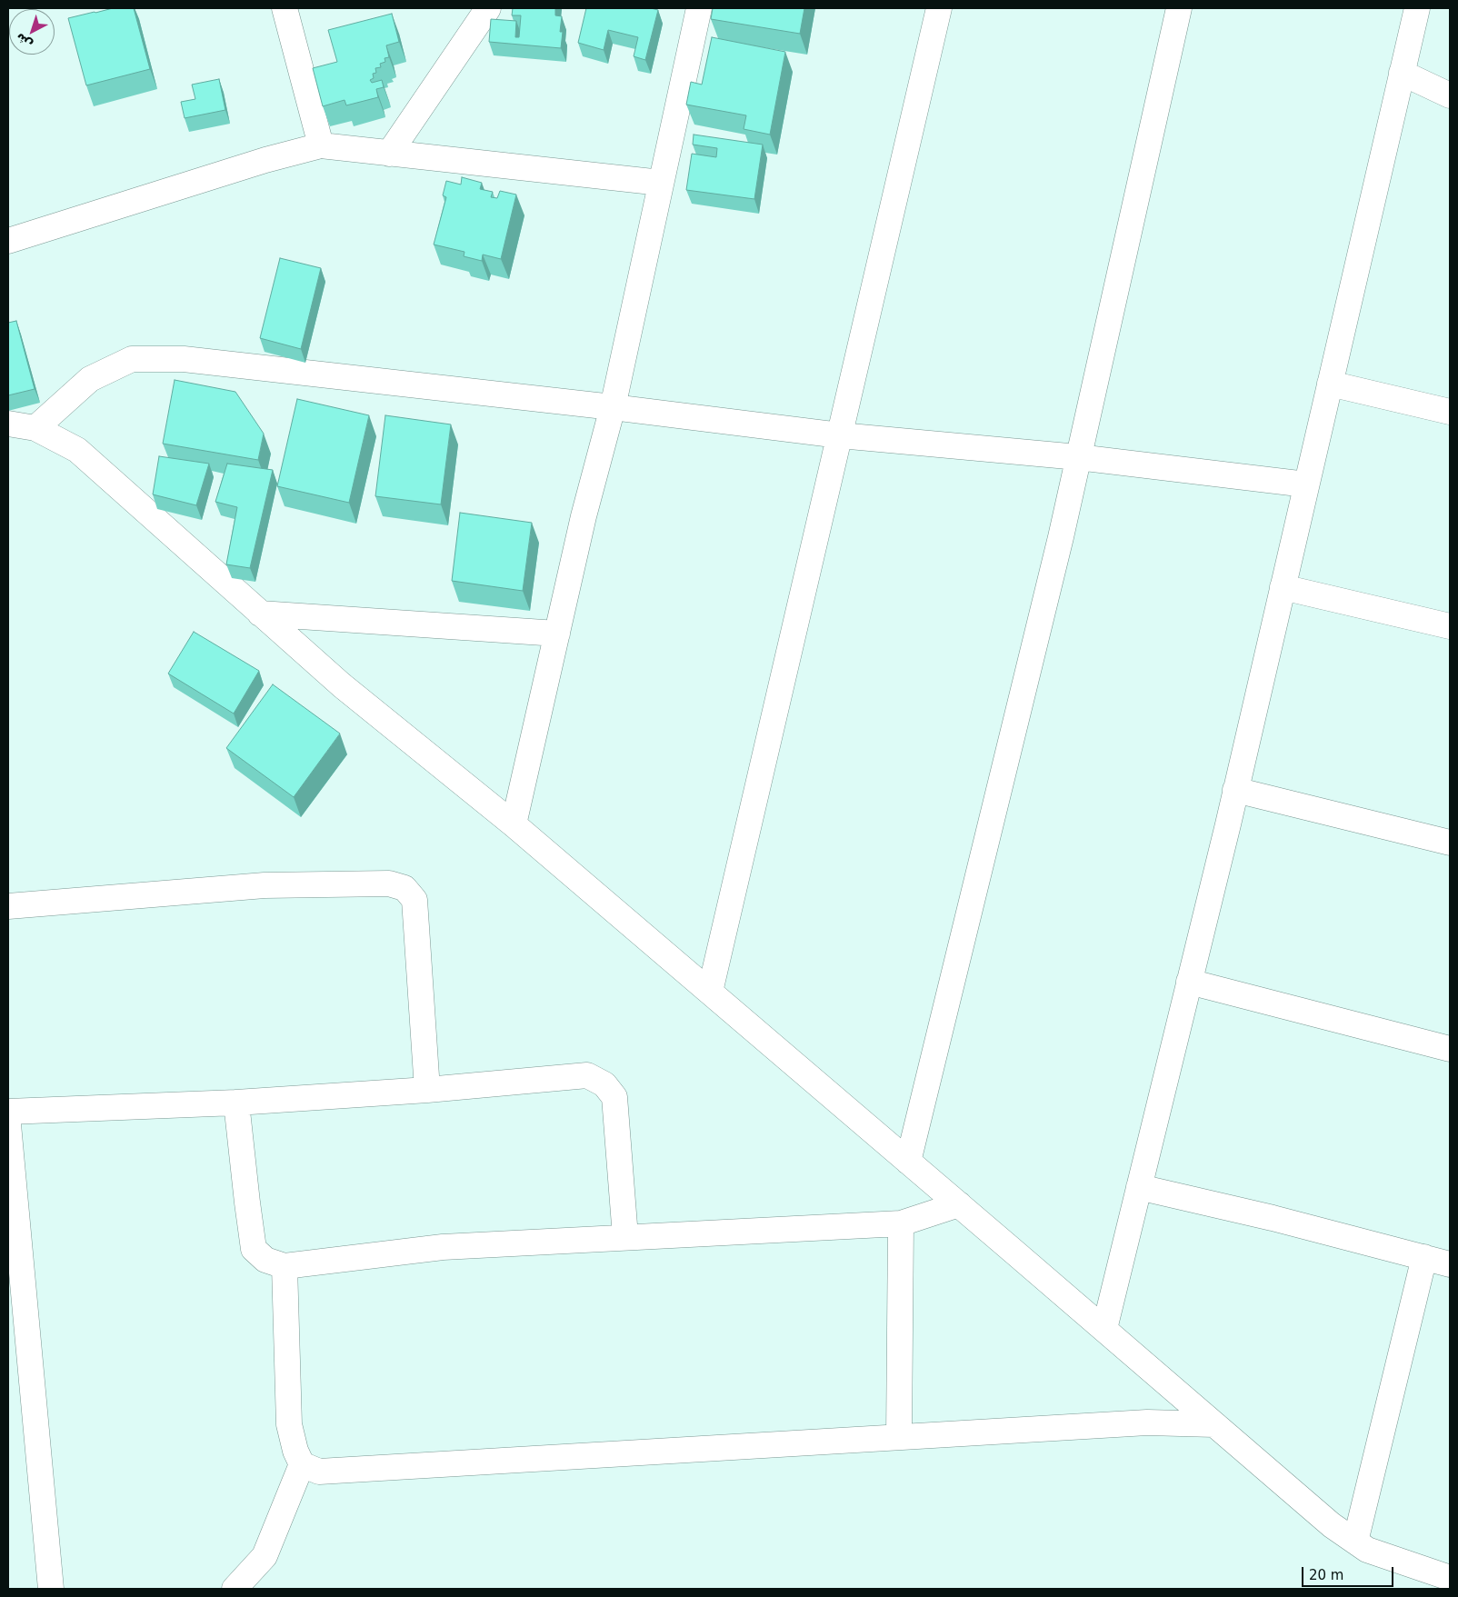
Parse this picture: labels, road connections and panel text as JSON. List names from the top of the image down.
{
  "scale_bar": "20 m",
  "north": "bottom left"
}
